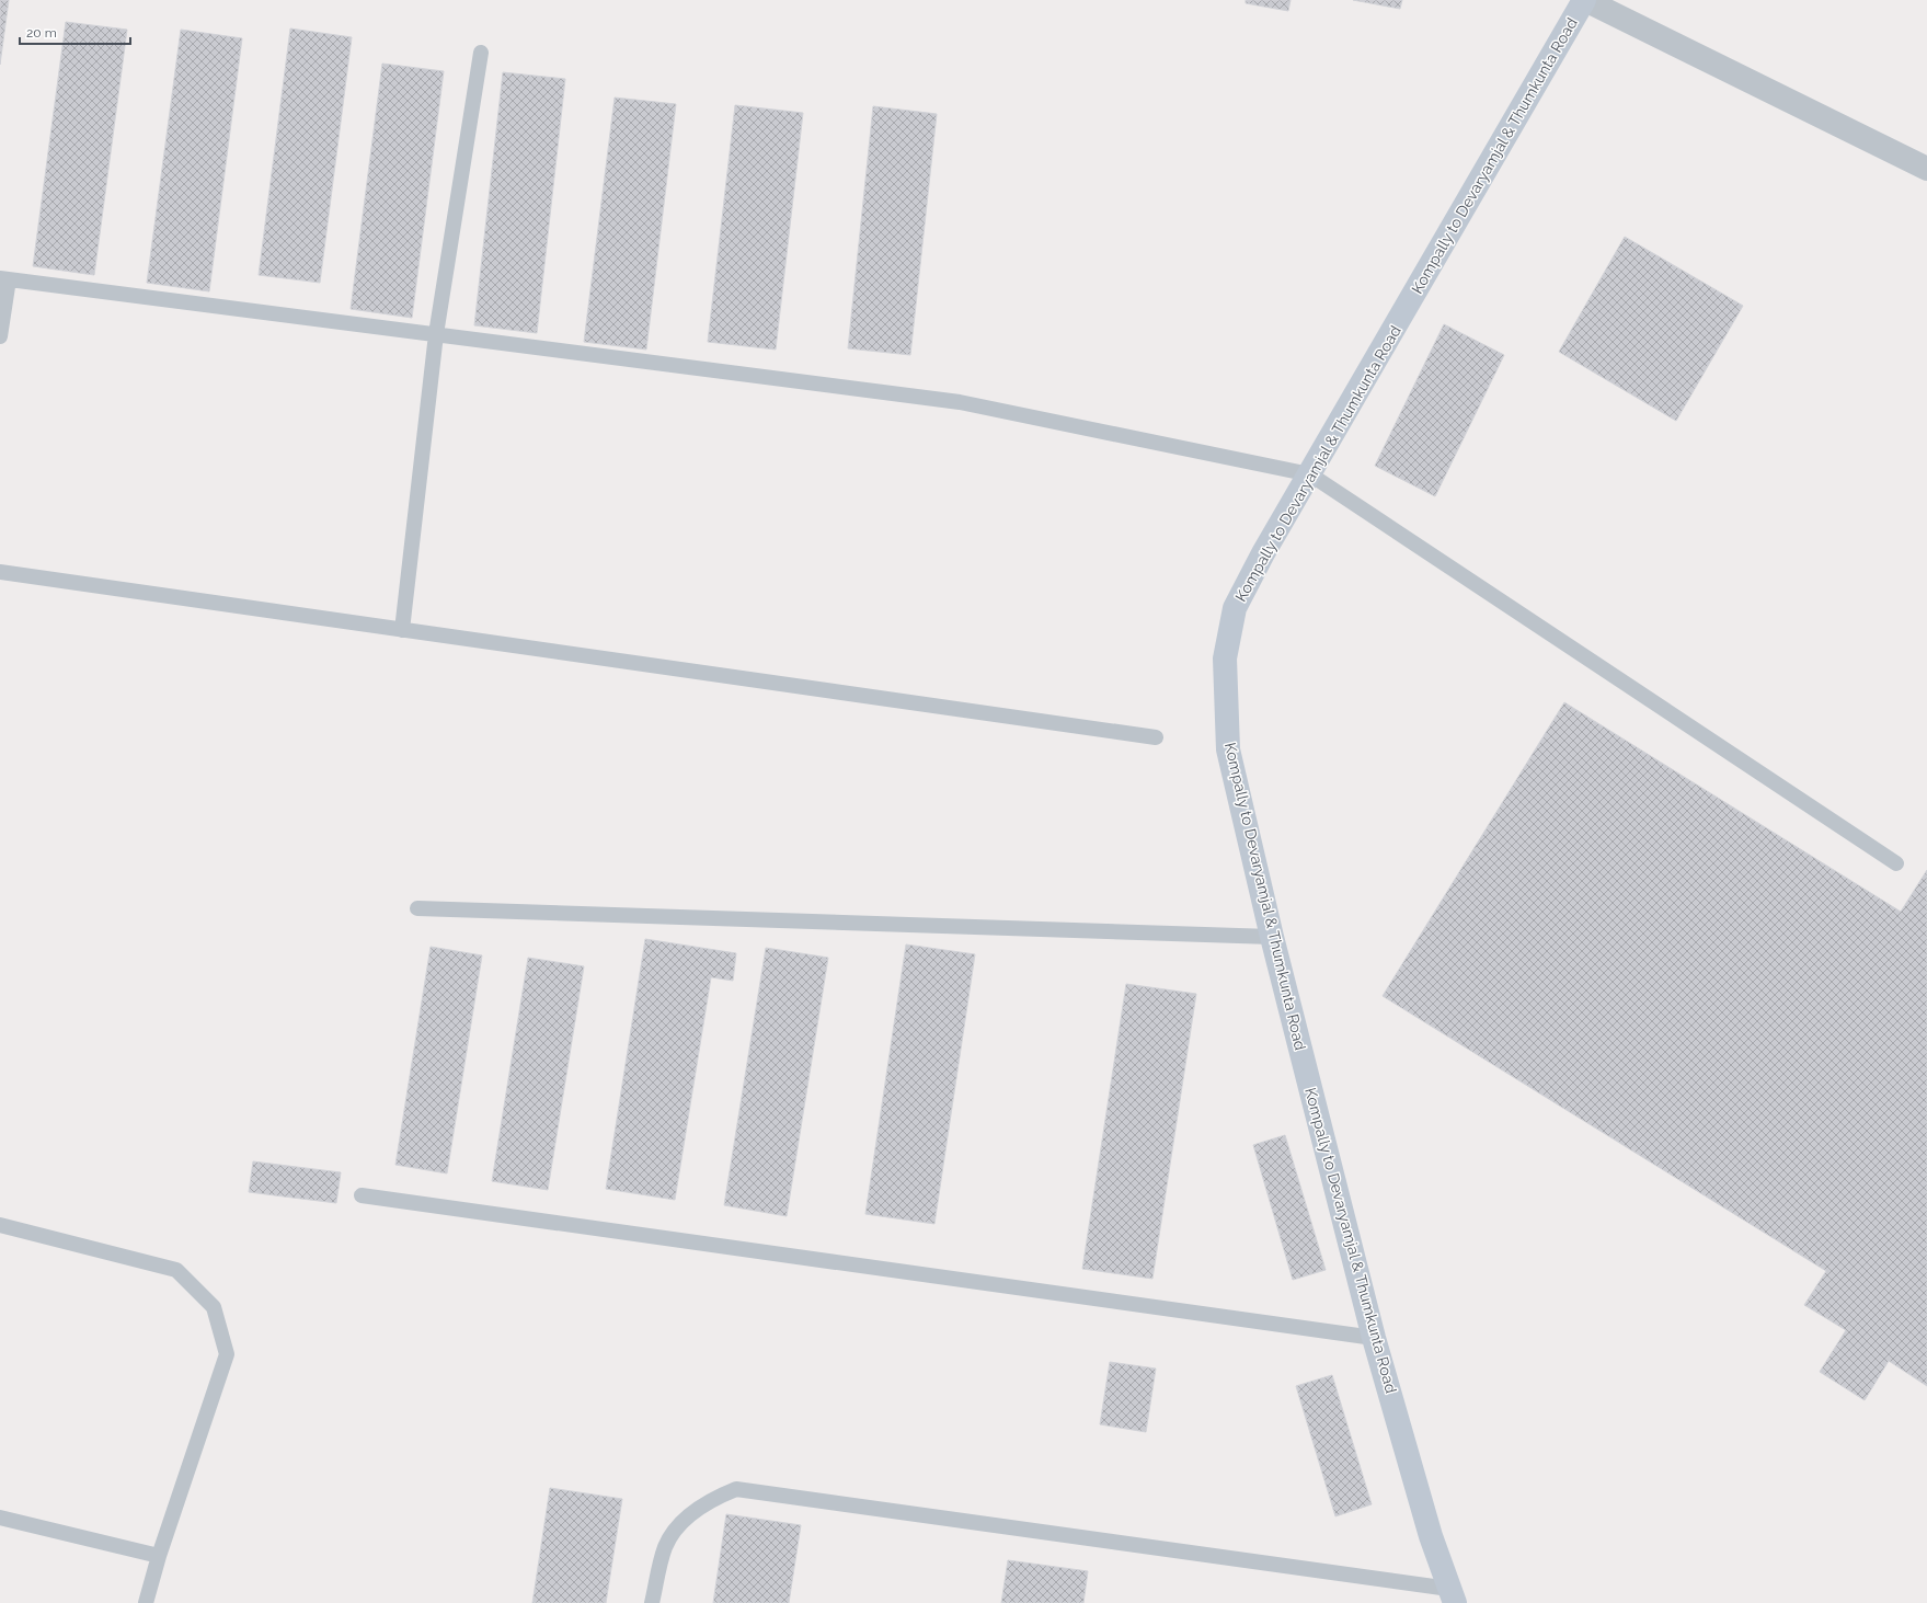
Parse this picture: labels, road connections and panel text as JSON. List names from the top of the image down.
{
  "streets": {
    "main road": ["Kompally to Devaryamjal & Thumkunta Road"]
  },
  "scale_bar": "20 m"
}
